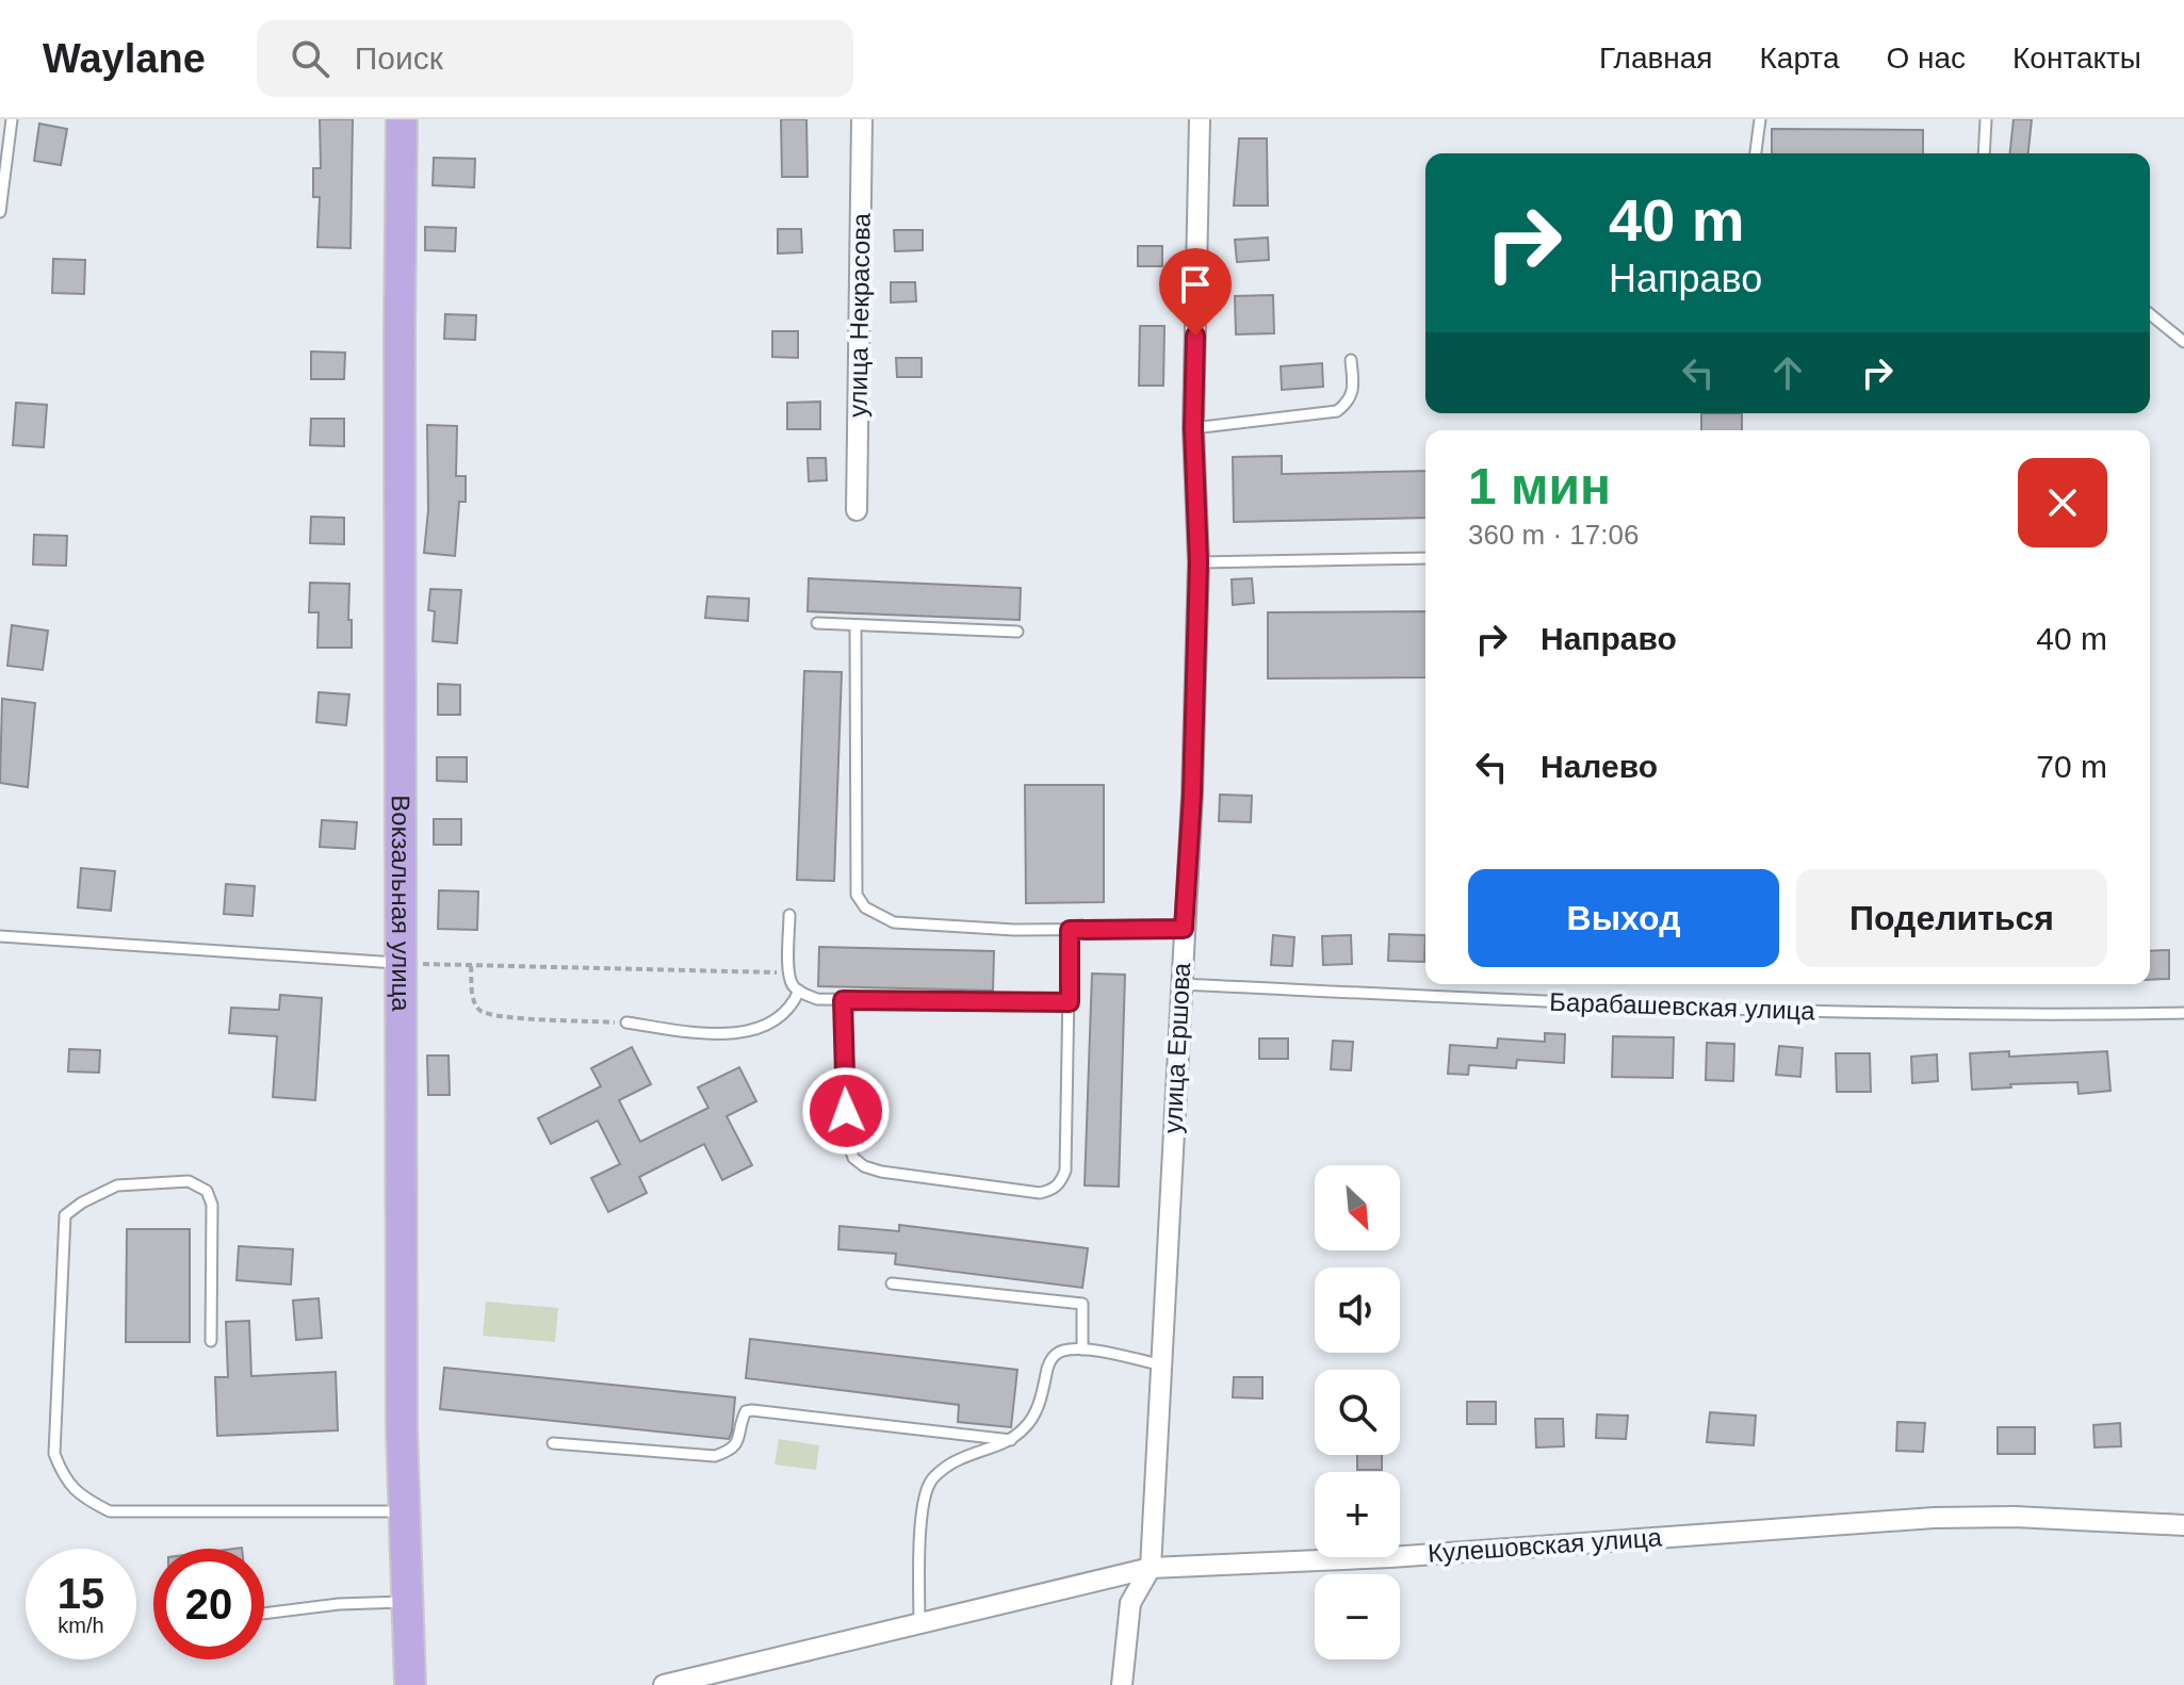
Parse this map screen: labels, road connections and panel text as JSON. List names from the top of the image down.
{
  "streets": {
    "main road": ["Вокзальная улица"],
    "street": ["улица Некрасова", "улица Ершова", "Кулешовская улица"],
    "lane": ["Барабашевская улица"]
  },
  "crossings": [
    ["Барабашевская улица", "улица Ершова"],
    ["улица Ершова", "Кулешовская улица"]
  ],
  "north": "bottom right",
  "page": {
    "header": "Waylane",
    "search": "Поиск",
    "nav": [
      "Главная",
      "Карта",
      "О нас",
      "Контакты"
    ],
    "turn": ["40 m", "Направо"],
    "heading": ["1 мин", "360 m · 17:06"],
    "list": [
      {
        "name": "Направо",
        "value": "40 m"
      },
      {
        "name": "Налево",
        "value": "70 m"
      }
    ],
    "buttons": ["Выход", "Поделиться"],
    "map_buttons": ["+", "−"],
    "speed": "15 km/h",
    "limit": "20"
  }
}
